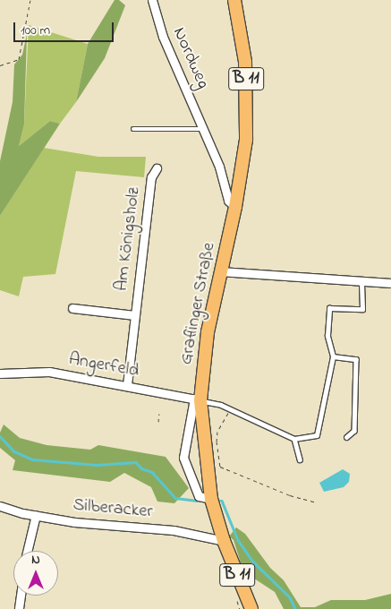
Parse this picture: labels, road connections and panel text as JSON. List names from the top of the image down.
{
  "streets": {
    "main road": ["B 11", "Graflinger Straße"],
    "street": [
      "Nordweg",
      "Am Königsholz",
      "Angerfeld",
      "Silberacker"
    ]
  },
  "crossings": [
    ["Nordweg", "Graflinger Straße"],
    ["Am Königsholz", "Angerfeld"],
    ["Graflinger Straße", "Angerfeld"],
    ["Graflinger Straße", "Silberacker"]
  ],
  "scale_bar": "100 m",
  "north": "top"
}
